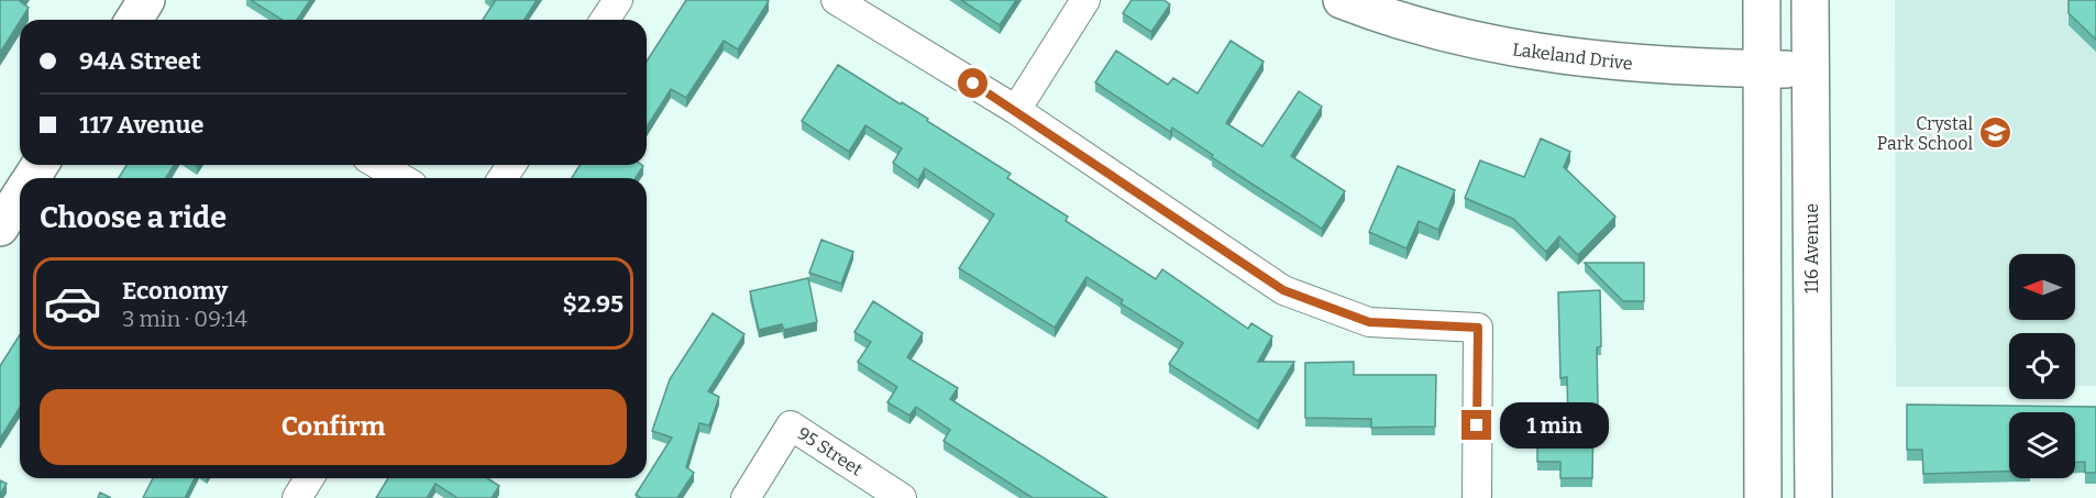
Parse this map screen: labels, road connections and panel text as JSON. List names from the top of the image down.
{
  "streets": {
    "main road": ["Lakeland Drive", "116 Avenue"],
    "street": ["95 Street"]
  },
  "crossings": [
    ["Lakeland Drive", "116 Avenue"]
  ],
  "places": {
    "school or university": ["Crystal Park School"]
  },
  "north": "left",
  "page": {
    "banner": ["94A Street", "117 Avenue"],
    "heading": "Choose a ride",
    "list": [
      {
        "name": "Economy",
        "note": "3 min · 09:14",
        "value": "$2.95"
      }
    ],
    "buttons": "Confirm",
    "bubble": "1 min"
  }
}
